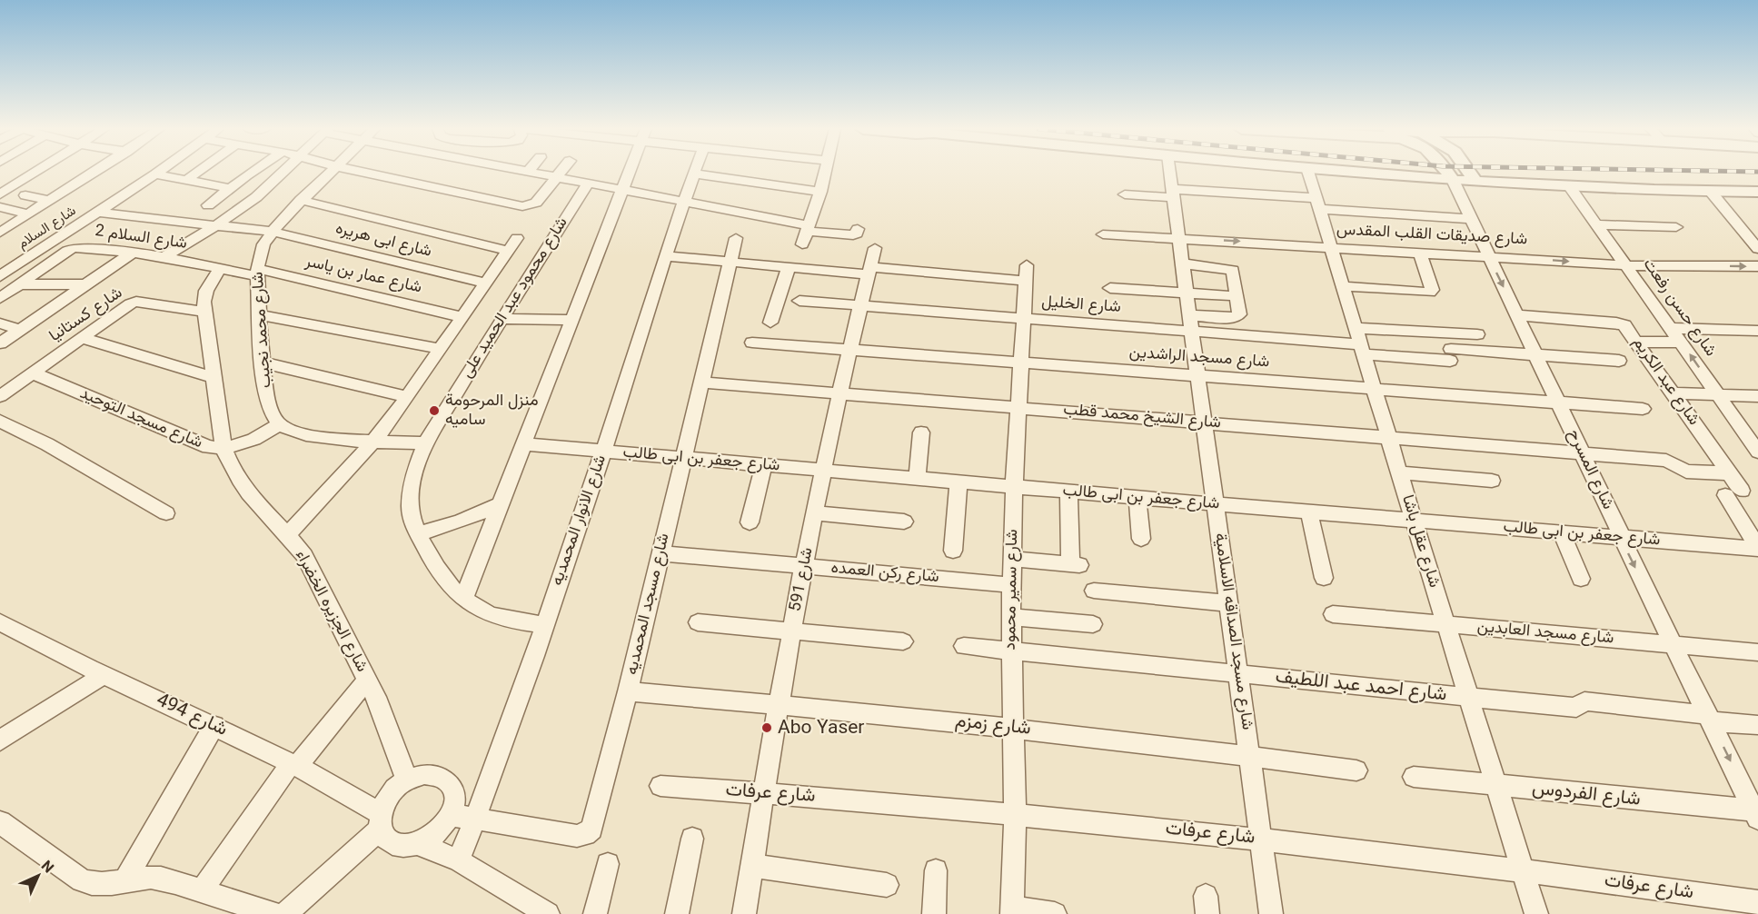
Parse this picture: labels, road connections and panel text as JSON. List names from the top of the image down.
{
  "streets": {
    "street": [
      "شارع السلام",
      "شارع صديقات القلب المقدس",
      "شارع السلام 2",
      "شارع ابى هريره",
      "شارع عمار بن ياسر",
      "شارع محمود عبد الحميد على",
      "شارع الخليل",
      "شارع حسن رفعت",
      "شارع كستانيا",
      "شارع محمد نجيب",
      "شارع مسجد الراشدين",
      "شارع عبد الكريم",
      "شارع الشيخ محمد قطب",
      "شارع مسجد التوحيد",
      "شارع جعفر بن ابى طالب",
      "شارع المسرح",
      "شارع الانوار المحمديه",
      "شارع عقل باشا",
      "شارع ركن العمده",
      "شارع 591",
      "شارع سمير محمود",
      "شارع مسجد المحمديه",
      "شارع الجزيره الخضراء",
      "شارع مسجد الصداقه الاسلامية",
      "شارع مسجد العابدين",
      "شارع احمد عبد اللطيف",
      "شارع 494",
      "شارع زمزم",
      "شارع عرفات",
      "شارع الفردوس"
    ]
  },
  "crossings": [
    ["شارع السلام", "شارع ابى هريره"],
    ["شارع صديقات القلب المقدس", "شارع حسن رفعت"],
    ["شارع صديقات القلب المقدس", "شارع المسرح"],
    ["شارع صديقات القلب المقدس", "شارع عقل باشا"],
    ["شارع صديقات القلب المقدس", "شارع مسجد الصداقه الاسلامية"],
    ["شارع السلام 2", "شارع عمار بن ياسر"],
    ["شارع السلام 2", "شارع محمد نجيب"],
    ["شارع السلام 2", "شارع الجزيره الخضراء"],
    ["شارع ابى هريره", "شارع محمد نجيب"],
    ["شارع عمار بن ياسر", "شارع محمد نجيب"],
    ["شارع محمود عبد الحميد على", "شارع الانوار المحمديه"],
    ["شارع الخليل", "شارع عقل باشا"],
    ["شارع الخليل", "شارع 591"],
    ["شارع الخليل", "شارع سمير محمود"],
    ["شارع الخليل", "شارع مسجد الصداقه الاسلامية"],
    ["شارع كستانيا", "شارع مسجد التوحيد"],
    ["شارع كستانيا", "شارع الجزيره الخضراء"],
    ["شارع محمد نجيب", "شارع مسجد التوحيد"],
    ["شارع مسجد الراشدين", "شارع المسرح"],
    ["شارع مسجد الراشدين", "شارع عقل باشا"],
    ["شارع مسجد الراشدين", "شارع 591"],
    ["شارع مسجد الراشدين", "شارع سمير محمود"],
    ["شارع مسجد الراشدين", "شارع مسجد الصداقه الاسلامية"],
    ["شارع عبد الكريم", "شارع جعفر بن ابى طالب"],
    ["شارع عبد الكريم", "شارع المسرح"],
    ["شارع الشيخ محمد قطب", "شارع المسرح"],
    ["شارع الشيخ محمد قطب", "شارع عقل باشا"],
    ["شارع الشيخ محمد قطب", "شارع 591"],
    ["شارع الشيخ محمد قطب", "شارع سمير محمود"],
    ["شارع الشيخ محمد قطب", "شارع مسجد المحمديه"],
    ["شارع الشيخ محمد قطب", "شارع مسجد الصداقه الاسلامية"],
    ["شارع مسجد التوحيد", "شارع الجزيره الخضراء"],
    ["شارع جعفر بن ابى طالب", "شارع المسرح"],
    ["شارع جعفر بن ابى طالب", "شارع الانوار المحمديه"],
    ["شارع جعفر بن ابى طالب", "شارع عقل باشا"],
    ["شارع جعفر بن ابى طالب", "شارع 591"],
    ["شارع جعفر بن ابى طالب", "شارع سمير محمود"],
    ["شارع جعفر بن ابى طالب", "شارع مسجد المحمديه"],
    ["شارع جعفر بن ابى طالب", "شارع مسجد الصداقه الاسلامية"],
    ["شارع المسرح", "شارع مسجد العابدين"],
    ["شارع المسرح", "شارع احمد عبد اللطيف"],
    ["شارع المسرح", "شارع الفردوس"],
    ["شارع الانوار المحمديه", "شارع مسجد المحمديه"],
    ["شارع عقل باشا", "شارع مسجد العابدين"],
    ["شارع عقل باشا", "شارع احمد عبد اللطيف"],
    ["شارع عقل باشا", "شارع عرفات"],
    ["شارع عقل باشا", "شارع الفردوس"],
    ["شارع ركن العمده", "شارع 591"],
    ["شارع ركن العمده", "شارع سمير محمود"],
    ["شارع ركن العمده", "شارع مسجد المحمديه"],
    ["شارع 591", "شارع سمير محمود"],
    ["شارع 591", "شارع زمزم"],
    ["شارع 591", "شارع عرفات"],
    ["شارع سمير محمود", "شارع احمد عبد اللطيف"],
    ["شارع سمير محمود", "شارع زمزم"],
    ["شارع سمير محمود", "شارع عرفات"],
    ["شارع مسجد المحمديه", "شارع الجزيره الخضراء"],
    ["شارع مسجد المحمديه", "شارع 494"],
    ["شارع مسجد المحمديه", "شارع زمزم"],
    ["شارع الجزيره الخضراء", "شارع 494"],
    ["شارع مسجد الصداقه الاسلامية", "شارع احمد عبد اللطيف"],
    ["شارع مسجد الصداقه الاسلامية", "شارع زمزم"],
    ["شارع مسجد الصداقه الاسلامية", "شارع عرفات"]
  ],
  "one_way": ["شارع المسرح"],
  "places": ["منزل المرحومة ساميه", "Abo Yaser"],
  "north": "top right"
}
